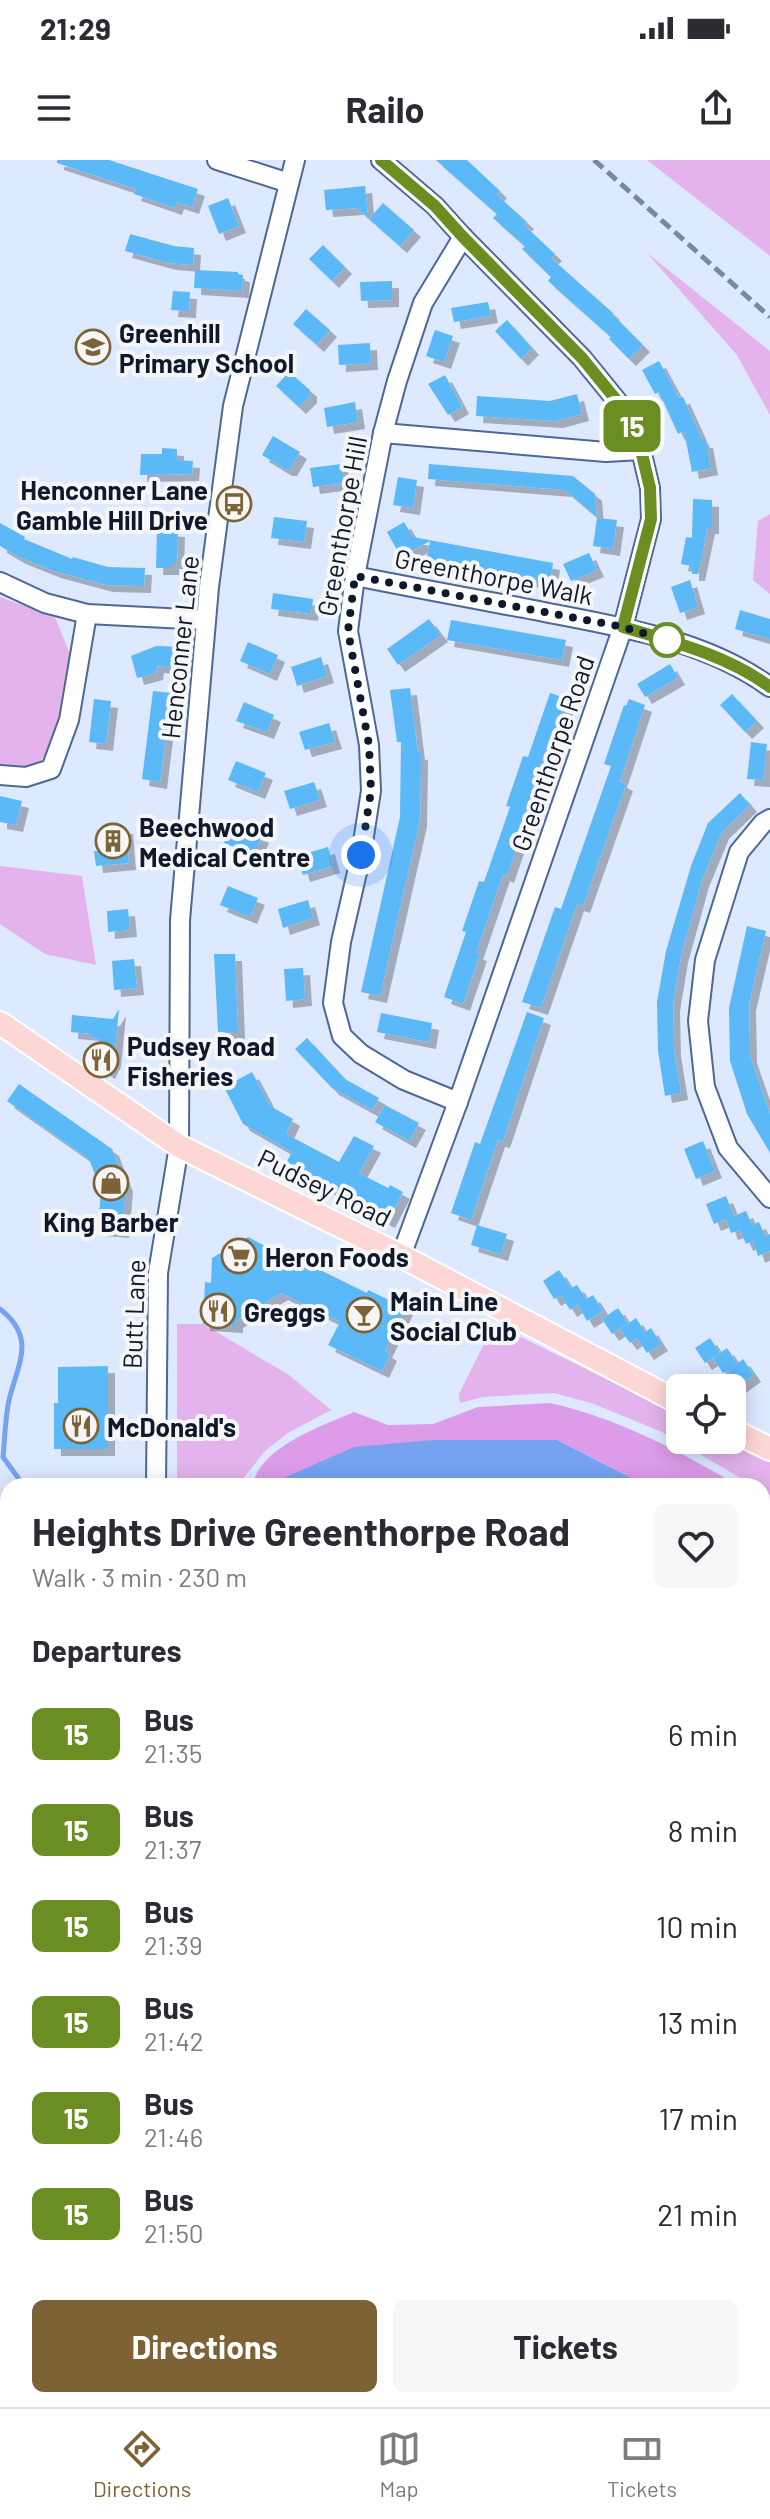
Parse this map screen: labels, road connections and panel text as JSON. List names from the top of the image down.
{
  "streets": {
    "main road": ["Pudsey Road"],
    "street": [
      "Greenthorpe Hill",
      "Greenthorpe Walk",
      "Henconner Lane",
      "Greenthorpe Road",
      "Butt Lane"
    ]
  },
  "crossings": [
    ["Greenthorpe Hill", "Greenthorpe Walk"],
    ["Greenthorpe Hill", "Greenthorpe Road"],
    ["Greenthorpe Walk", "Greenthorpe Road"],
    ["Henconner Lane", "Pudsey Road"],
    ["Henconner Lane", "Butt Lane"],
    ["Greenthorpe Road", "Pudsey Road"],
    ["Pudsey Road", "Butt Lane"]
  ],
  "places": {
    "school or university": ["Greenhill Primary School"],
    "bus stop": ["Henconner Lane Gamble Hill Drive"],
    "building": ["Beechwood Medical Centre"],
    "restaurant": ["Pudsey Road Fisheries", "Greggs", "McDonald's"],
    "shop": ["King Barber"],
    "supermarket": ["Heron Foods"],
    "bar": ["Main Line Social Club"]
  },
  "lines": ["bus line 15"],
  "page": {
    "status": "21:29",
    "header": "Railo",
    "on_map": "15",
    "heading": [
      ["Heights Drive Greenthorpe Road", "Walk · 3 min · 230 m"],
      "Departures"
    ],
    "list": [
      {
        "mark": "15",
        "name": "Bus",
        "note": "21:35",
        "value": "6 min"
      },
      {
        "mark": "15",
        "name": "Bus",
        "note": "21:37",
        "value": "8 min"
      },
      {
        "mark": "15",
        "name": "Bus",
        "note": "21:39",
        "value": "10 min"
      },
      {
        "mark": "15",
        "name": "Bus",
        "note": "21:42",
        "value": "13 min"
      },
      {
        "mark": "15",
        "name": "Bus",
        "note": "21:46",
        "value": "17 min"
      },
      {
        "mark": "15",
        "name": "Bus",
        "note": "21:50",
        "value": "21 min"
      }
    ],
    "buttons": ["Directions", "Tickets"],
    "tabs": ["Directions", "Map", "Tickets"]
  }
}
